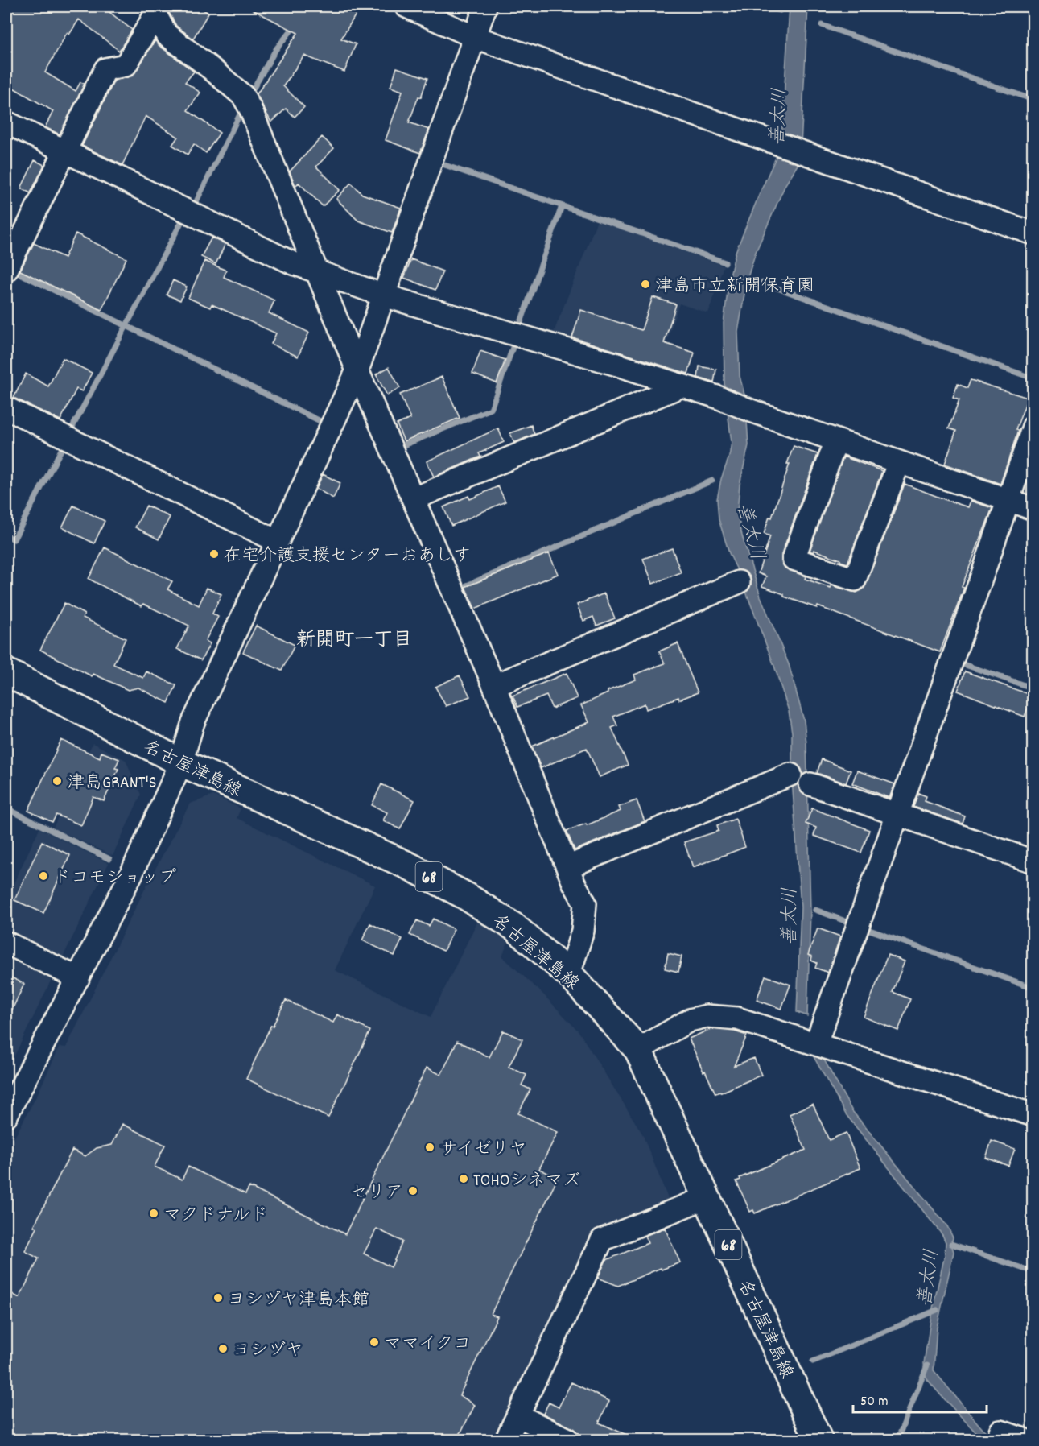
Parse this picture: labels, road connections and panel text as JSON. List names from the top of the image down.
{
  "streets": {
    "main road": ["名古屋津島線", "68"]
  },
  "districts": ["新開町一丁目"],
  "water": ["善太川"],
  "places": [
    "津島市立新開保育園",
    "在宅介護支援センターおあしす",
    "津島GRANT'S",
    "ドコモショップ",
    "サイゼリヤ",
    "TOHOシネマズ",
    "セリア",
    "マクドナルド",
    "ヨシヅヤ津島本館",
    "ママイクコ",
    "ヨシヅヤ"
  ],
  "scale_bar": "50 m"
}
